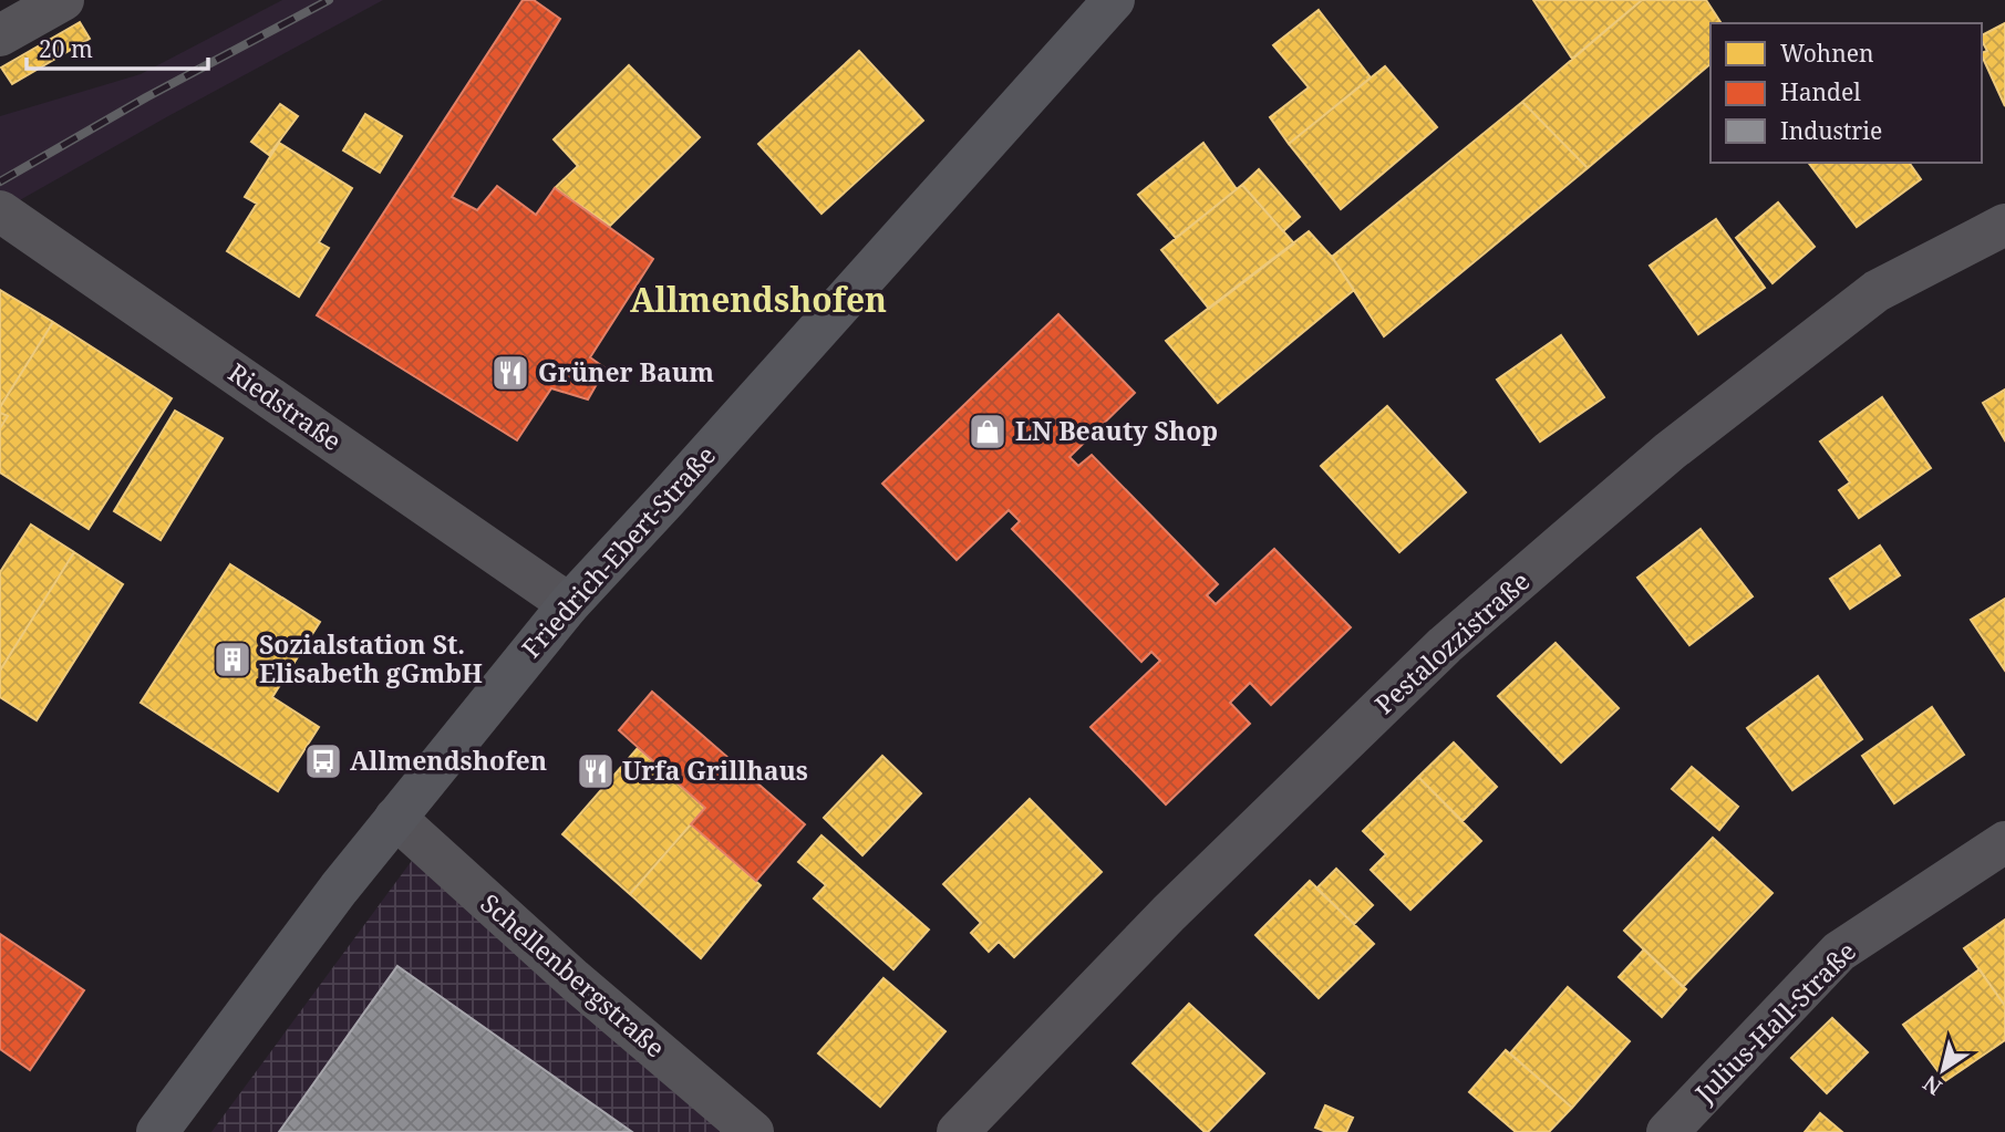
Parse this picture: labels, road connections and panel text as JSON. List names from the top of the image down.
{
  "streets": {
    "main road": ["Friedrich-Ebert-Straße"],
    "street": [
      "Riedstraße",
      "Pestalozzistraße",
      "Schellenbergstraße",
      "Julius-Hall-Straße"
    ]
  },
  "crossings": [
    ["Riedstraße", "Friedrich-Ebert-Straße"],
    ["Friedrich-Ebert-Straße", "Schellenbergstraße"]
  ],
  "districts": ["Allmendshofen"],
  "places": {
    "restaurant": ["Grüner Baum", "Urfa Grillhaus"],
    "shop": ["LN Beauty Shop"],
    "building": ["Sozialstation St. Elisabeth gGmbH"],
    "bus stop": ["Allmendshofen"]
  },
  "legend": ["Wohnen", "Handel", "Industrie"],
  "scale_bar": "20 m",
  "north": "bottom left"
}
